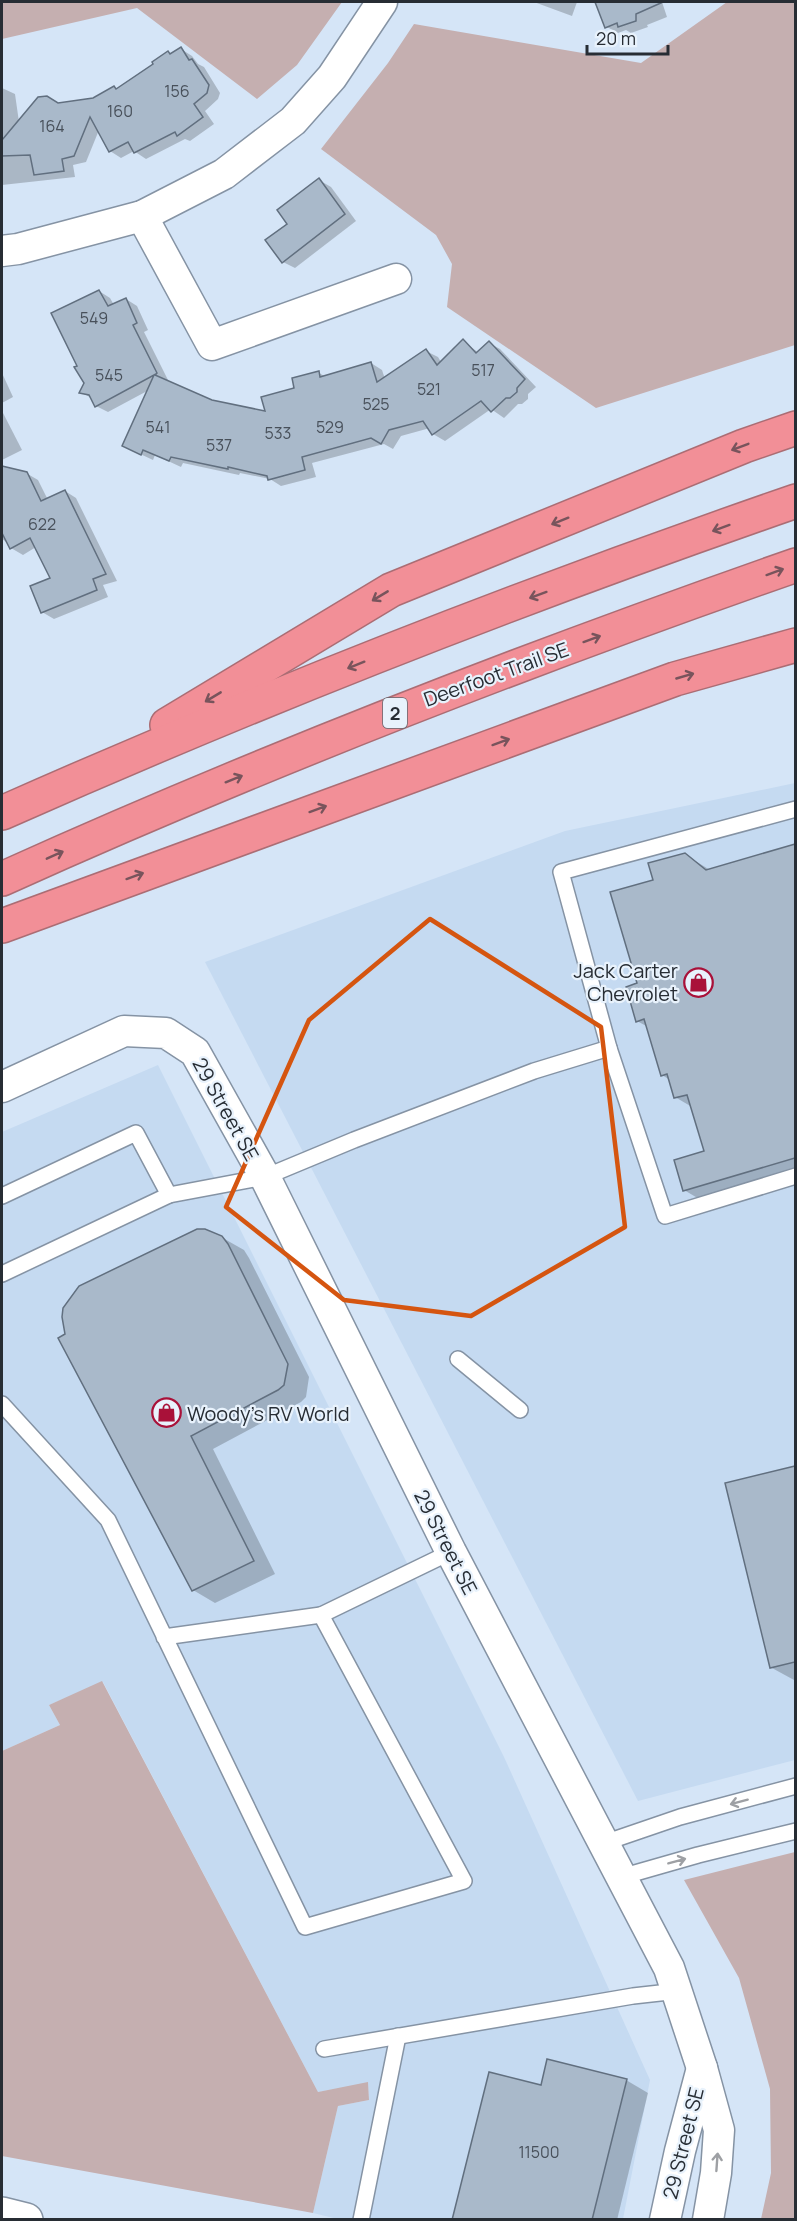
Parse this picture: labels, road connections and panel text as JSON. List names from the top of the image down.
{
  "streets": {
    "highway": ["Deerfoot Trail SE", "2"],
    "street": ["29 Street SE"]
  },
  "places": {
    "shop": ["Jack Carter Chevrolet", "Woody's RV World"]
  },
  "house_numbers": [
    "156",
    "160",
    "164",
    "549",
    "517",
    "545",
    "521",
    "525",
    "541",
    "529",
    "533",
    "537",
    "622",
    "11500"
  ],
  "scale_bar": "20 m"
}
